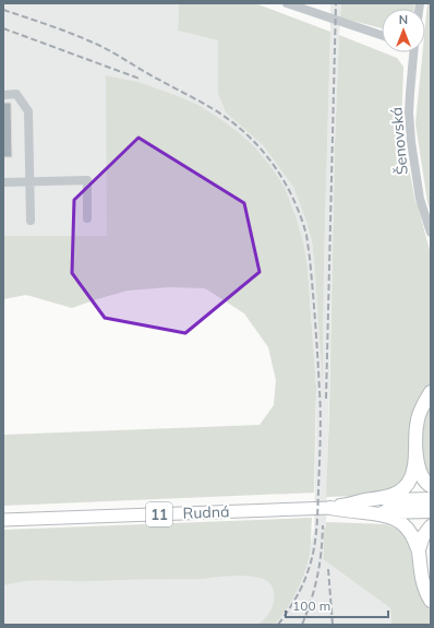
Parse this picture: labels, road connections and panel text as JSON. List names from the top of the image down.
{
  "streets": {
    "highway": ["11"],
    "main road": ["Rudná"],
    "street": ["Šenovská"]
  },
  "crossings": [
    ["Rudná", "11"]
  ],
  "scale_bar": "100 m",
  "north": "top"
}
